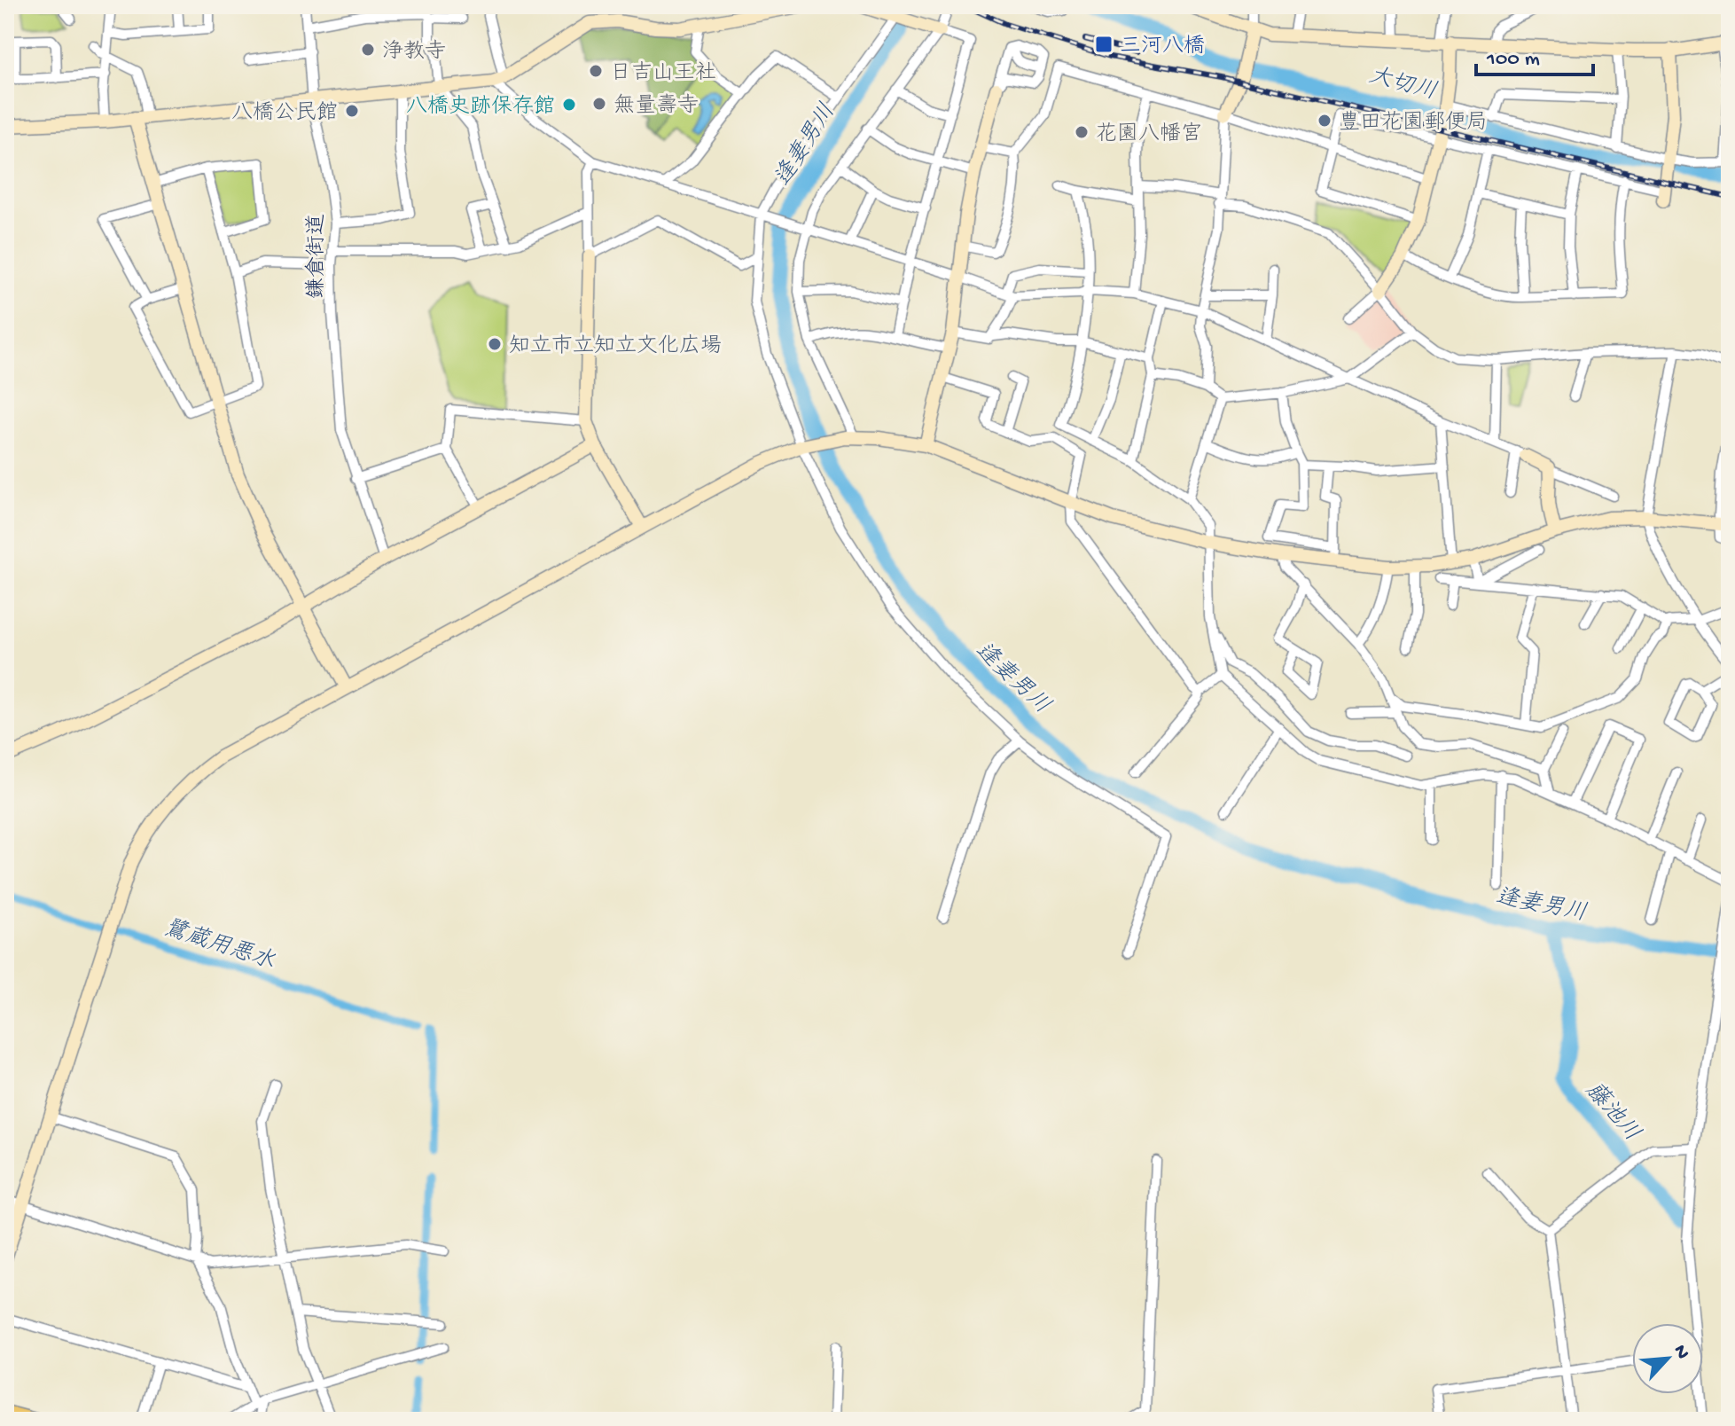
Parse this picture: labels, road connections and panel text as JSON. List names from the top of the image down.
{
  "streets": {
    "street": ["鎌倉街道"]
  },
  "water": [
    "大切川",
    "逢妻男川",
    "鷺蔵用悪水",
    "藤池川"
  ],
  "places": {
    "transit": ["三河八橋"],
    "other": [
      "浄教寺",
      "日吉山王社",
      "無量壽寺",
      "八橋史跡保存館",
      "八橋公民館",
      "豊田花園郵便局",
      "花園八幡宮",
      "知立市立知立文化広場"
    ]
  },
  "scale_bar": "100 m",
  "north": "top right"
}
